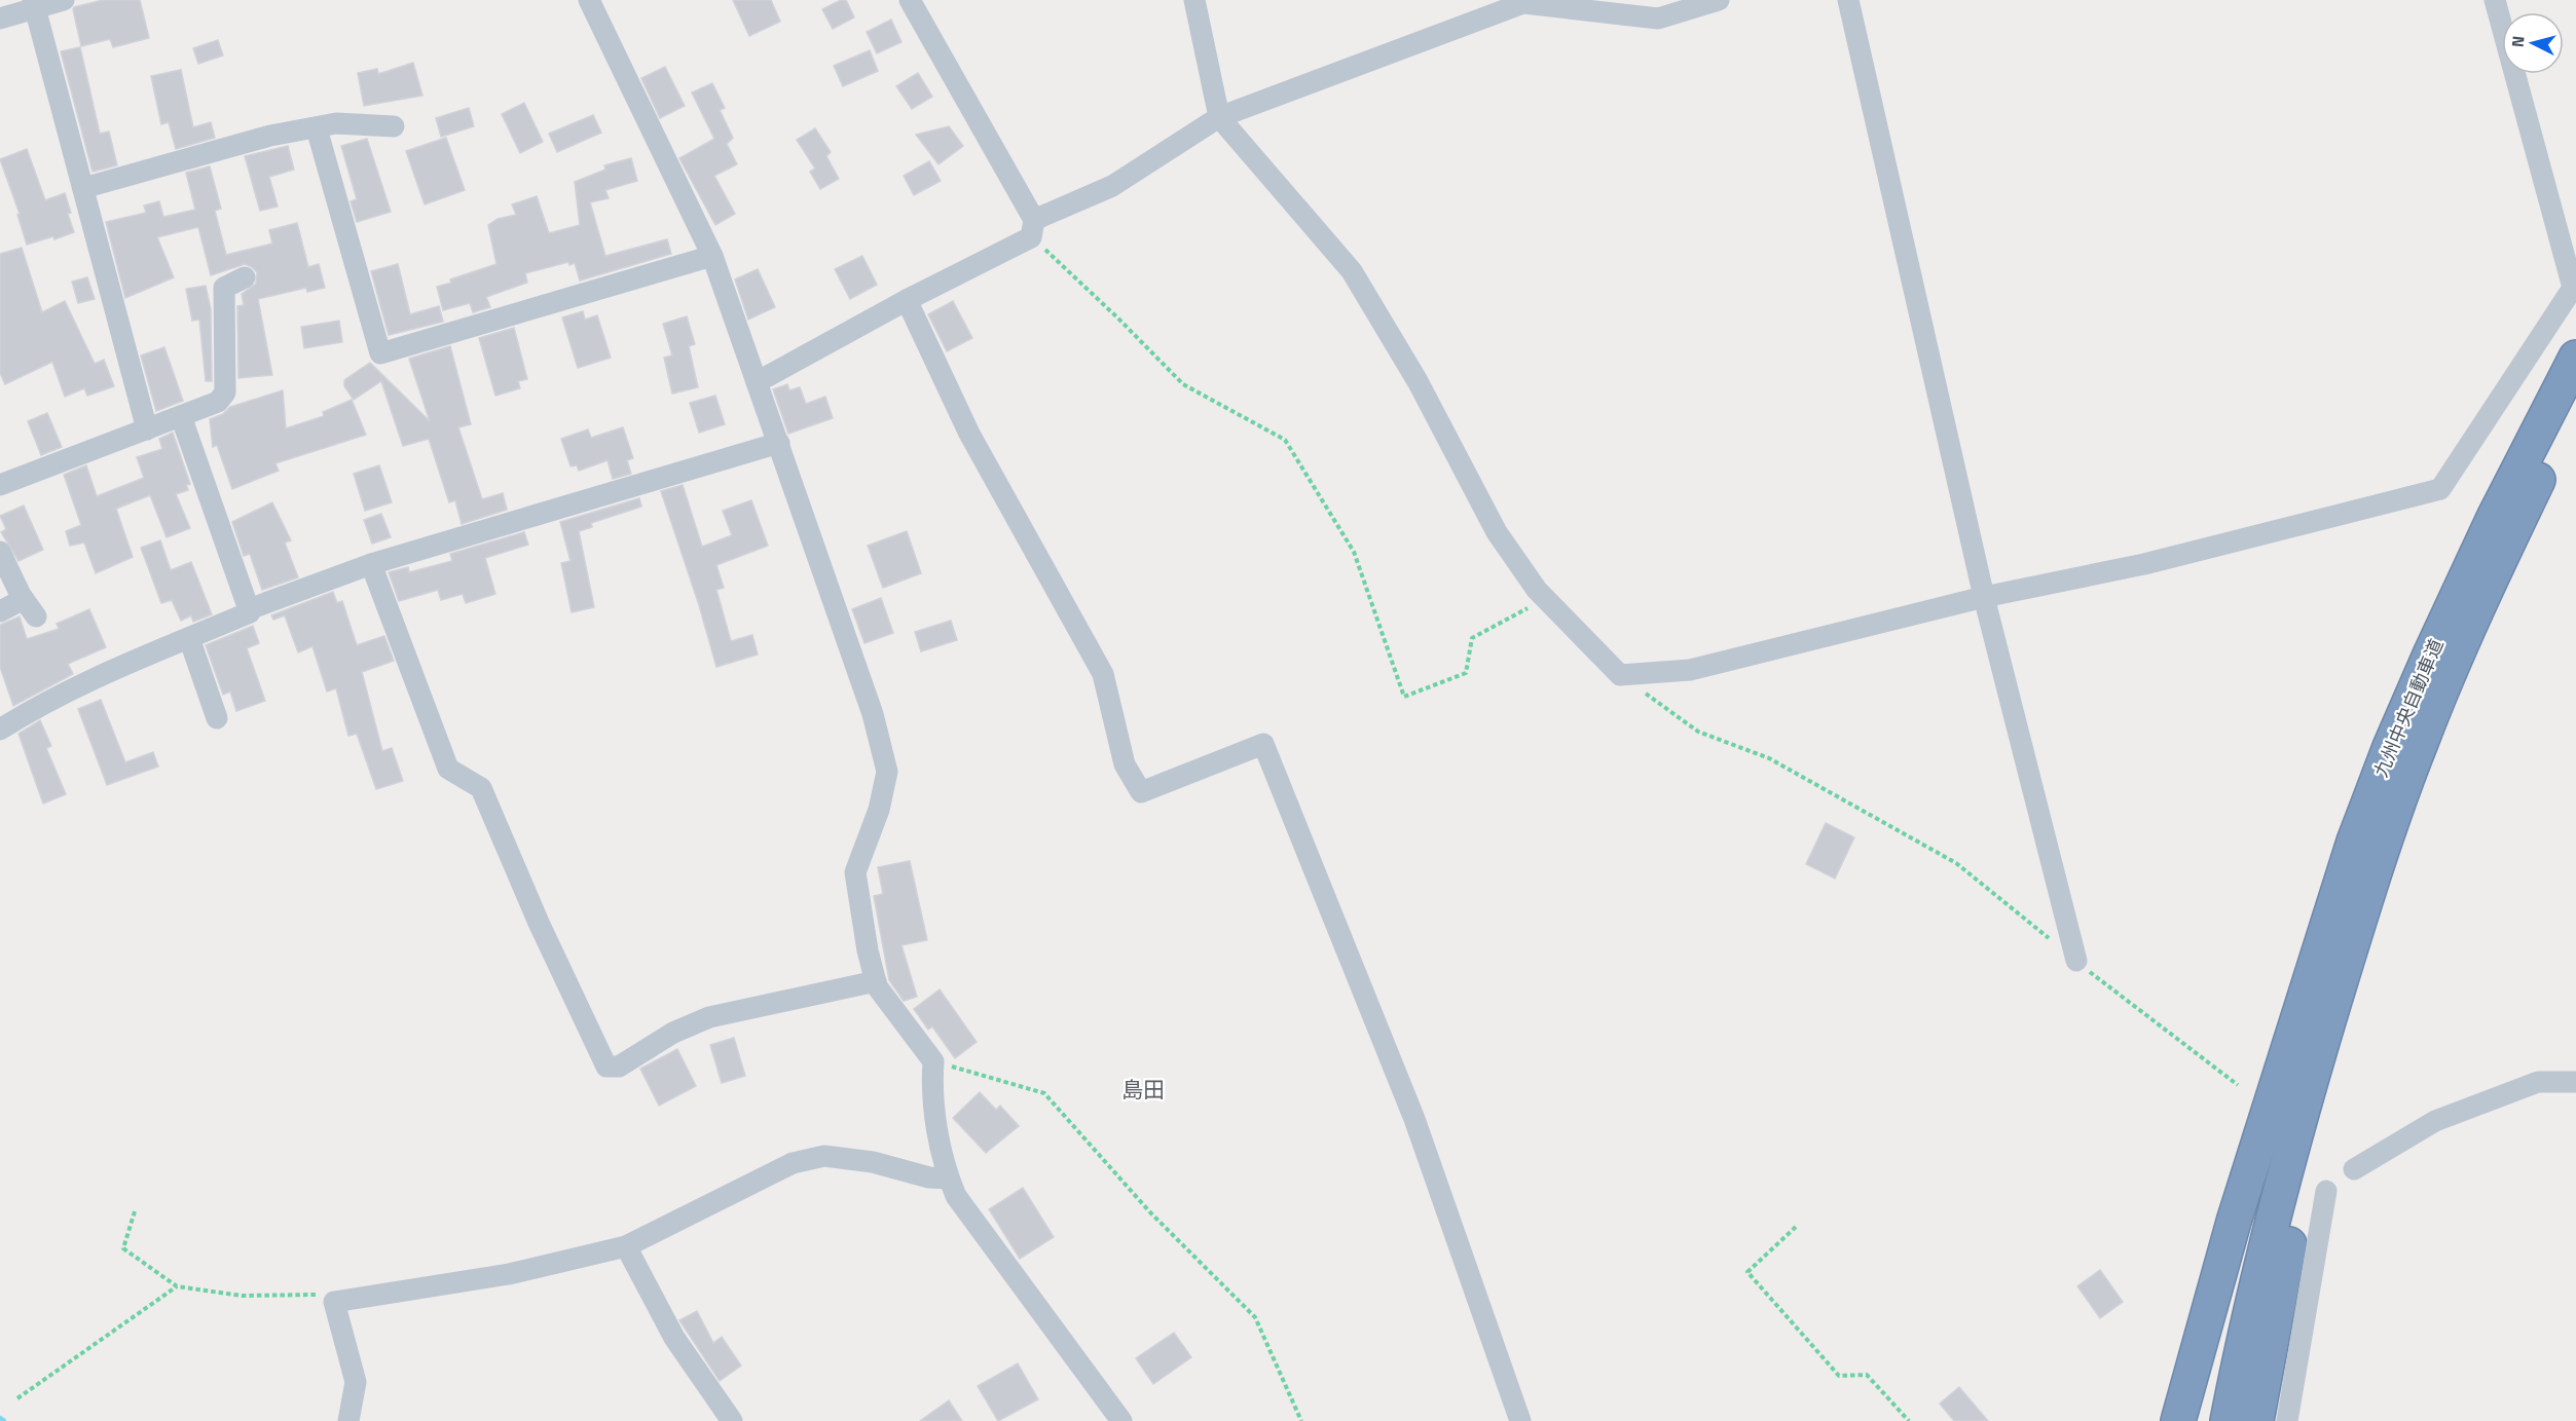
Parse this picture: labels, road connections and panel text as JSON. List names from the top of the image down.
{
  "streets": {
    "highway": ["九州中央自動車道"]
  },
  "districts": ["島田"],
  "north": "left"
}
